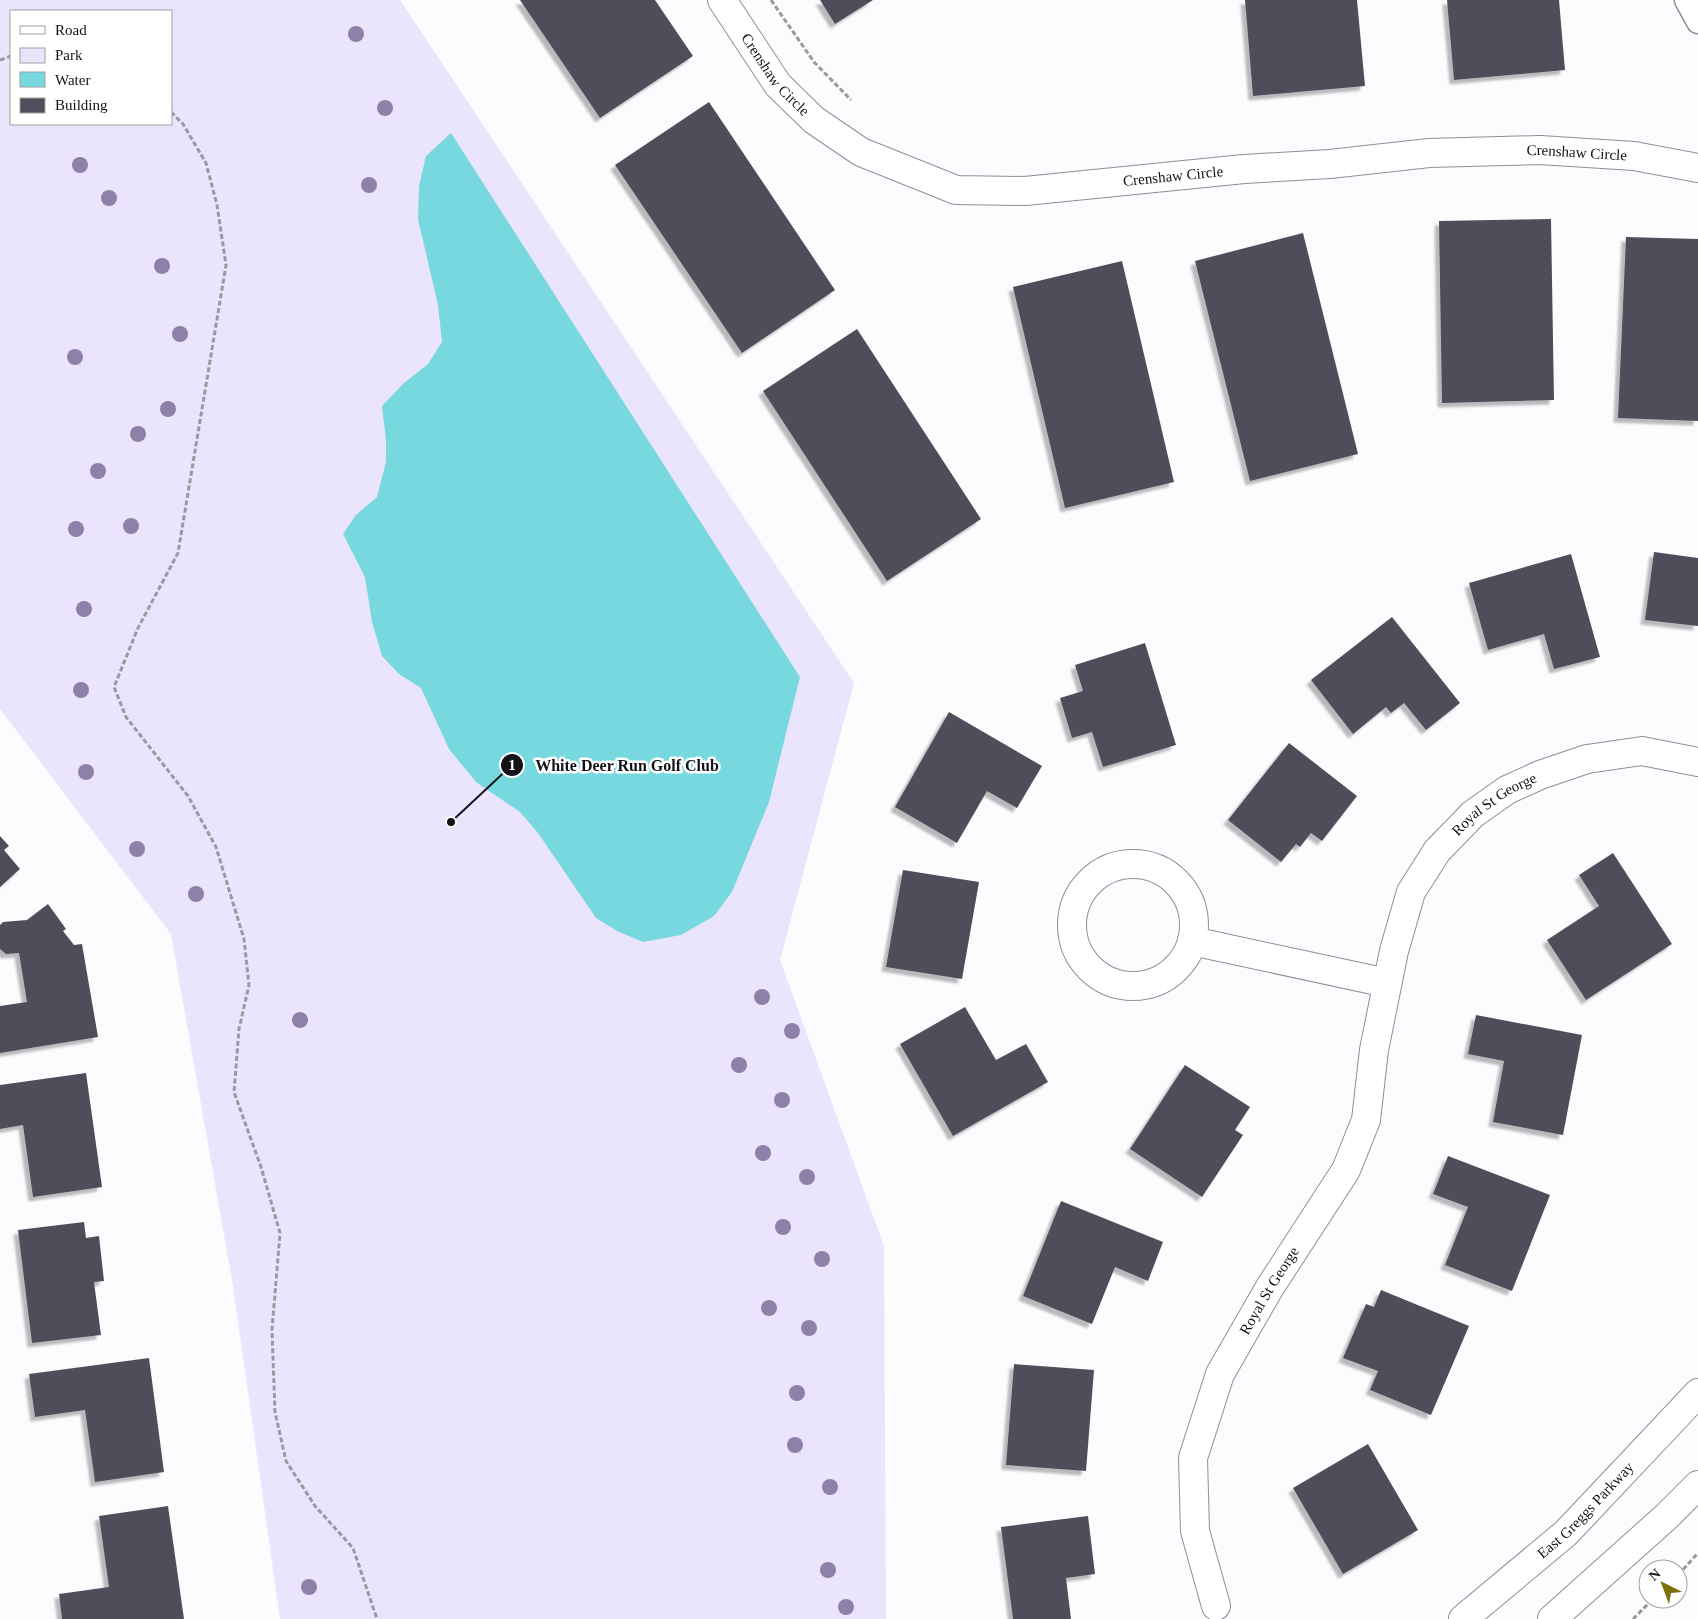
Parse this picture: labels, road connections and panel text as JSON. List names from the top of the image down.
{
  "streets": {
    "street": ["Crenshaw Circle", "Royal St George", "East Greggs Parkway"]
  },
  "places": ["White Deer Run Golf Club"],
  "legend": [
    "Road",
    "Park",
    "Water",
    "Building"
  ],
  "north": "top left"
}
